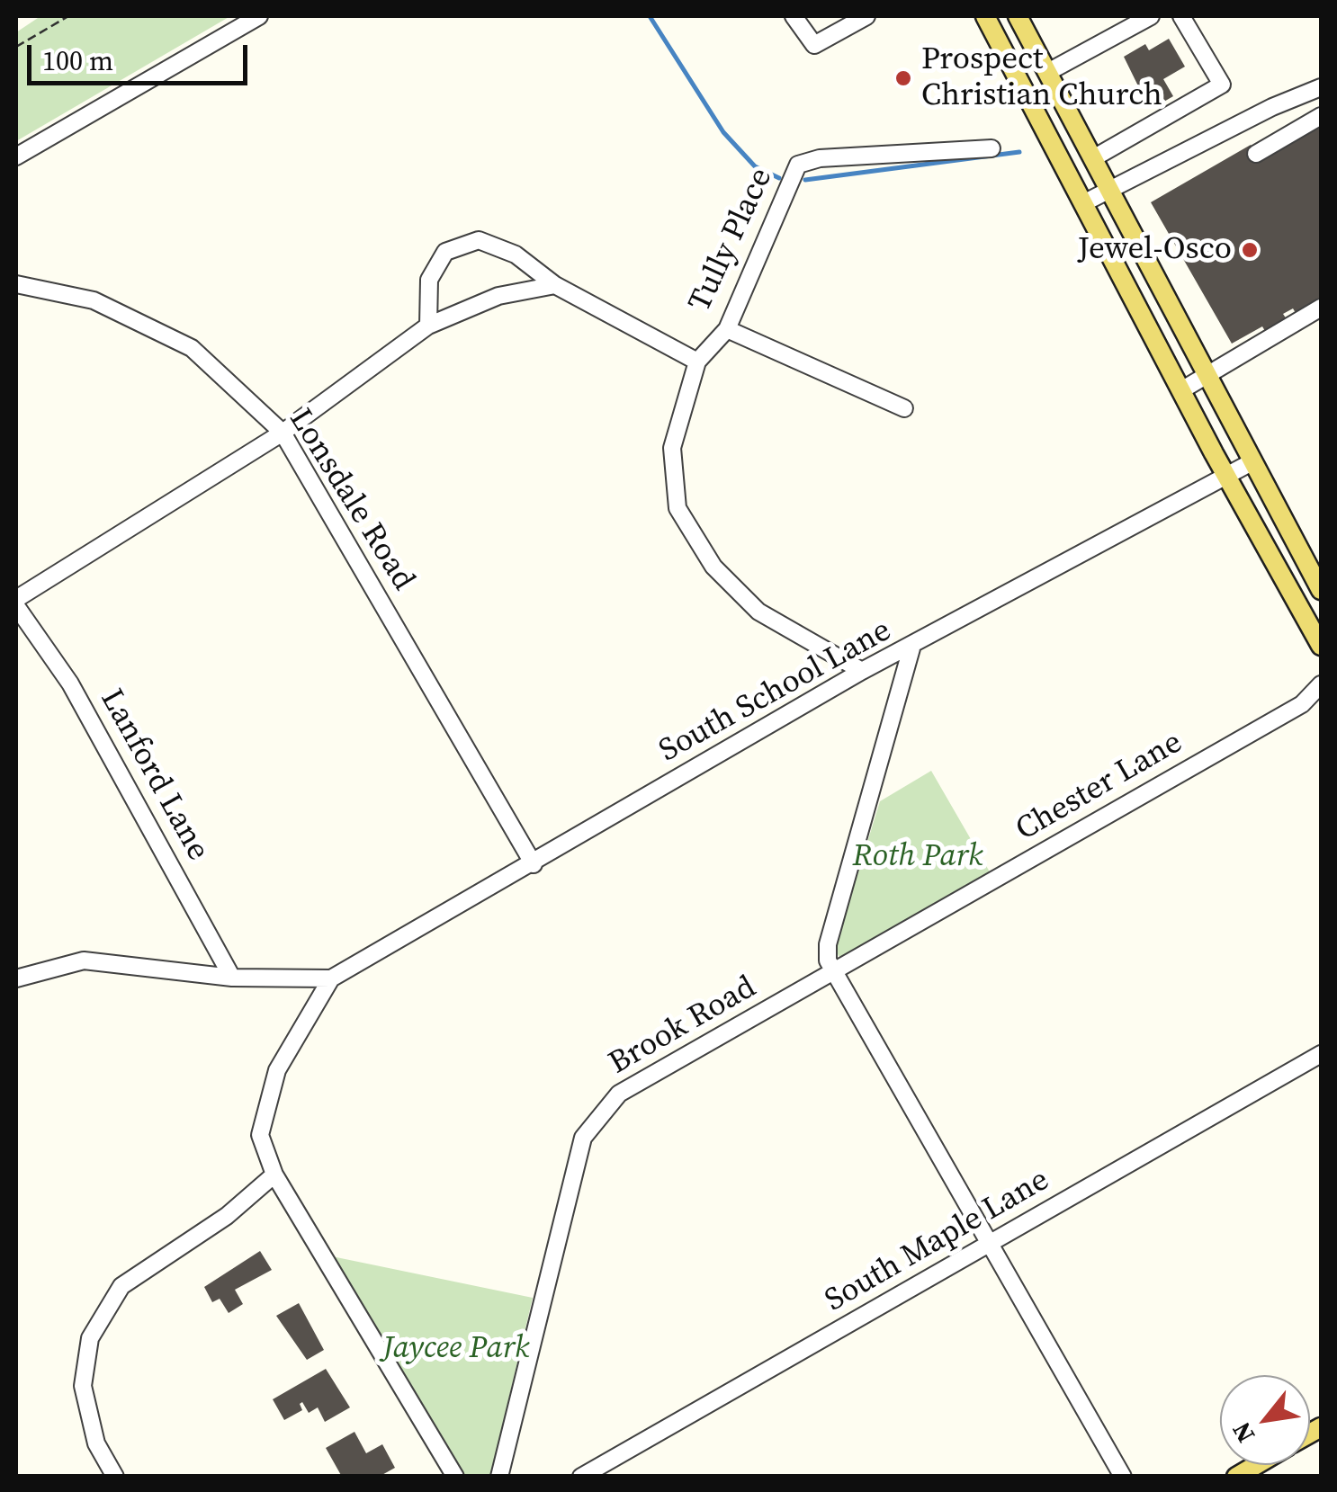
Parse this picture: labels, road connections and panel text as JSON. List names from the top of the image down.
{
  "streets": {
    "street": [
      "Tully Place",
      "Lonsdale Road",
      "South School Lane",
      "Lanford Lane",
      "Chester Lane",
      "Brook Road",
      "South Maple Lane"
    ]
  },
  "crossings": [
    ["Tully Place", "South School Lane"],
    ["Lonsdale Road", "South School Lane"],
    ["Chester Lane", "Brook Road"]
  ],
  "parks": ["Roth Park", "Jaycee Park"],
  "places": ["Prospect Christian Church", "Jewel-Osco"],
  "scale_bar": "100 m",
  "north": "bottom left"
}
